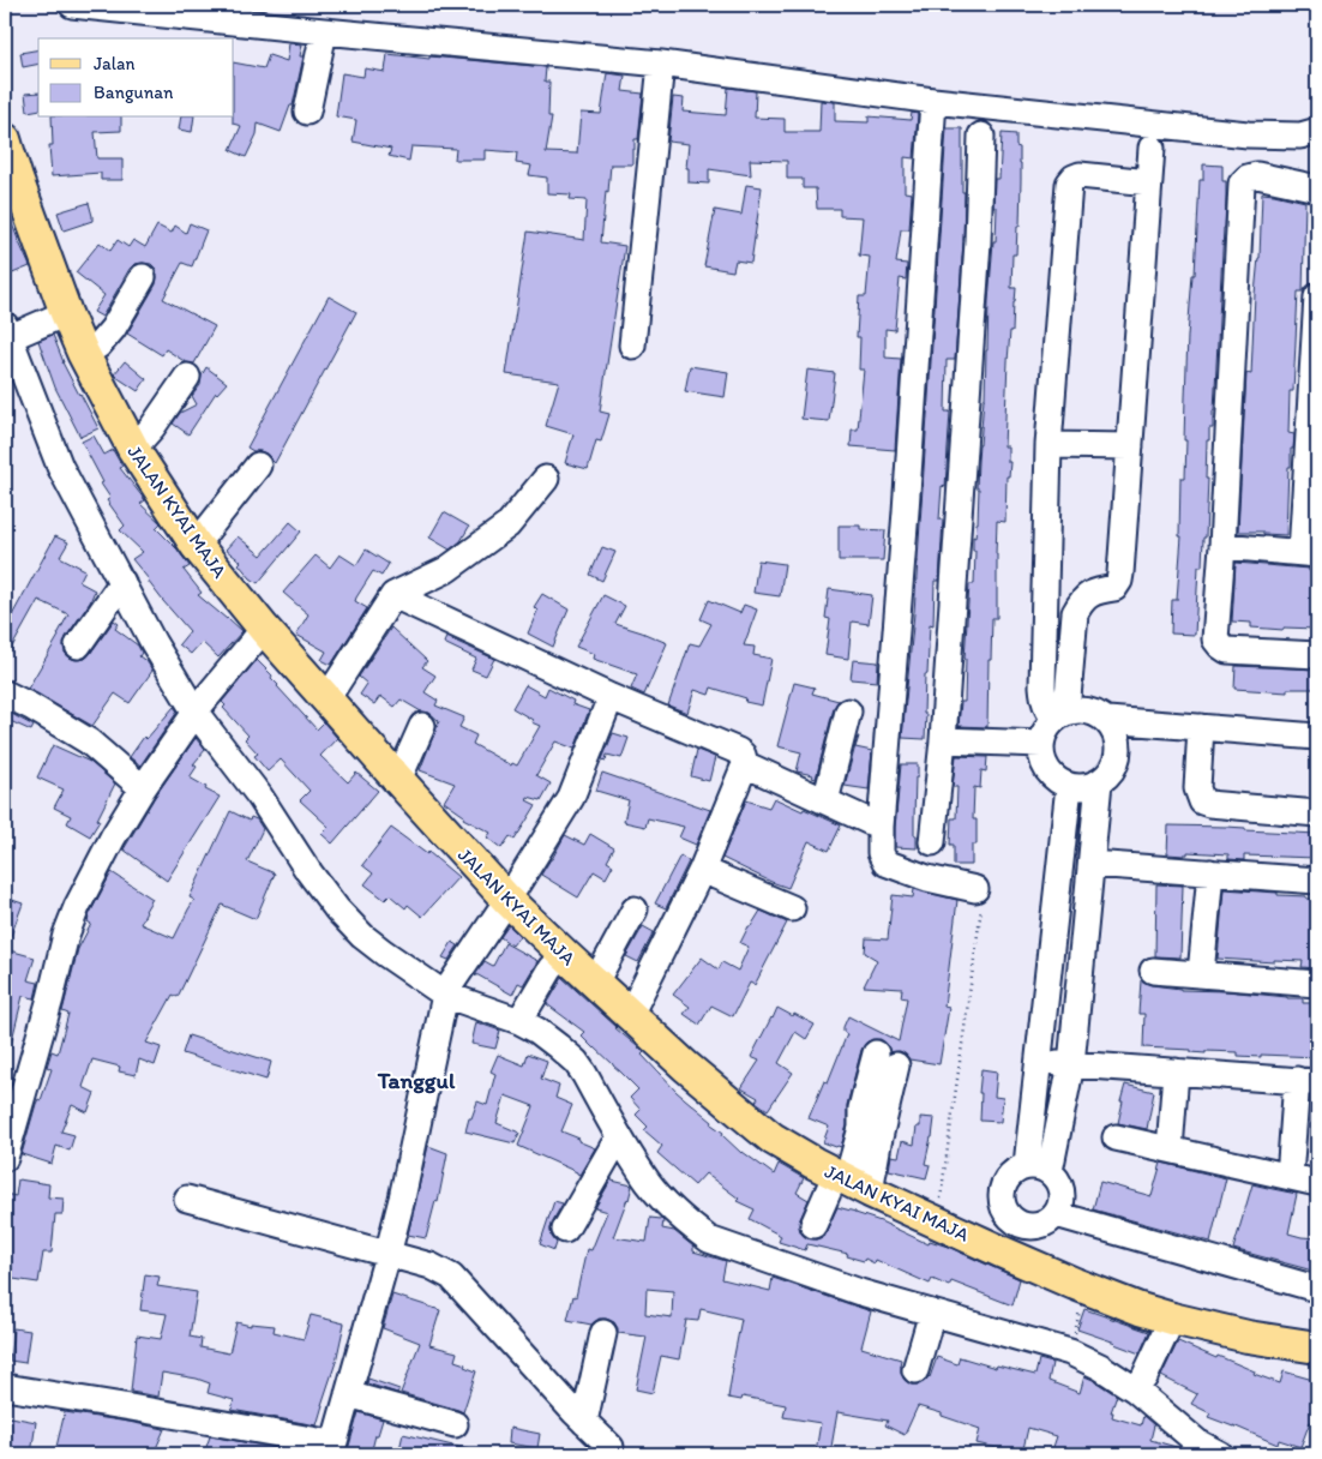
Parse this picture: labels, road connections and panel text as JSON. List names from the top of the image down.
{
  "streets": {
    "main road": ["JALAN KYAI MAJA"]
  },
  "districts": ["Tanggul"],
  "legend": ["Jalan", "Bangunan"]
}
